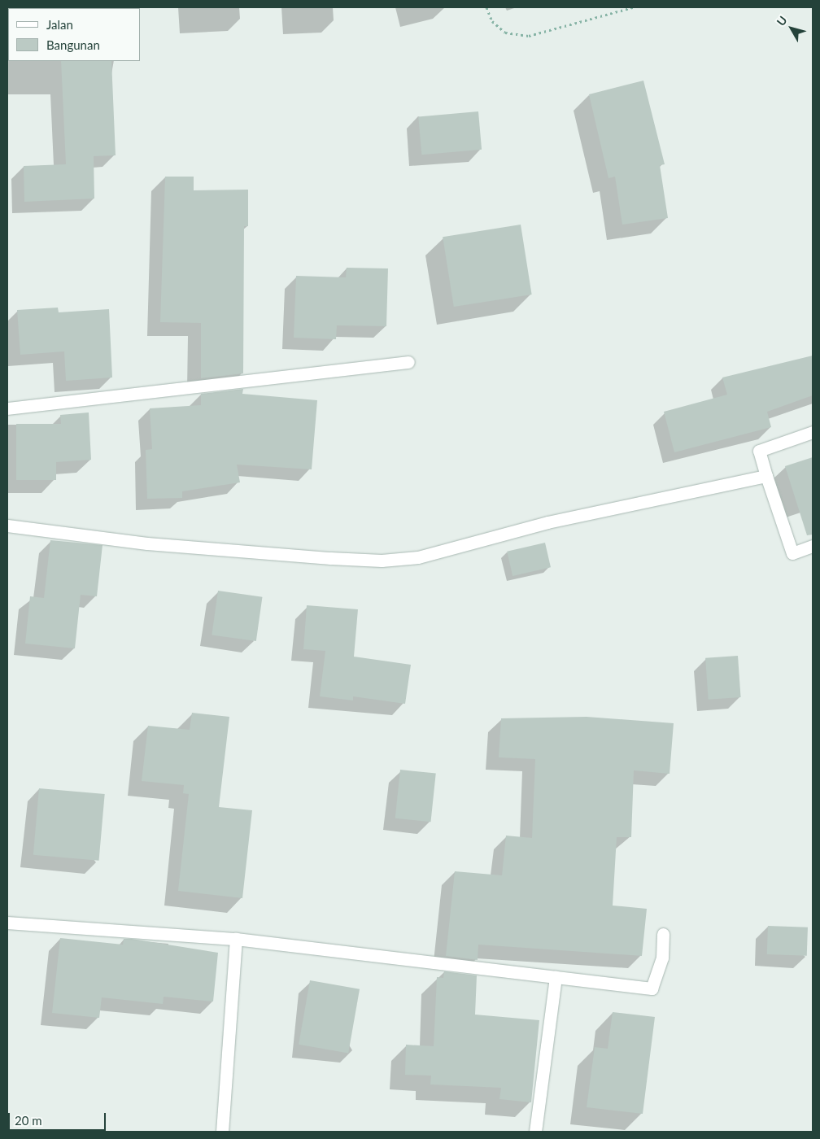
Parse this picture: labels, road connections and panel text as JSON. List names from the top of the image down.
{
  "legend": ["Jalan", "Bangunan"],
  "scale_bar": "20 m",
  "north": "top left"
}
